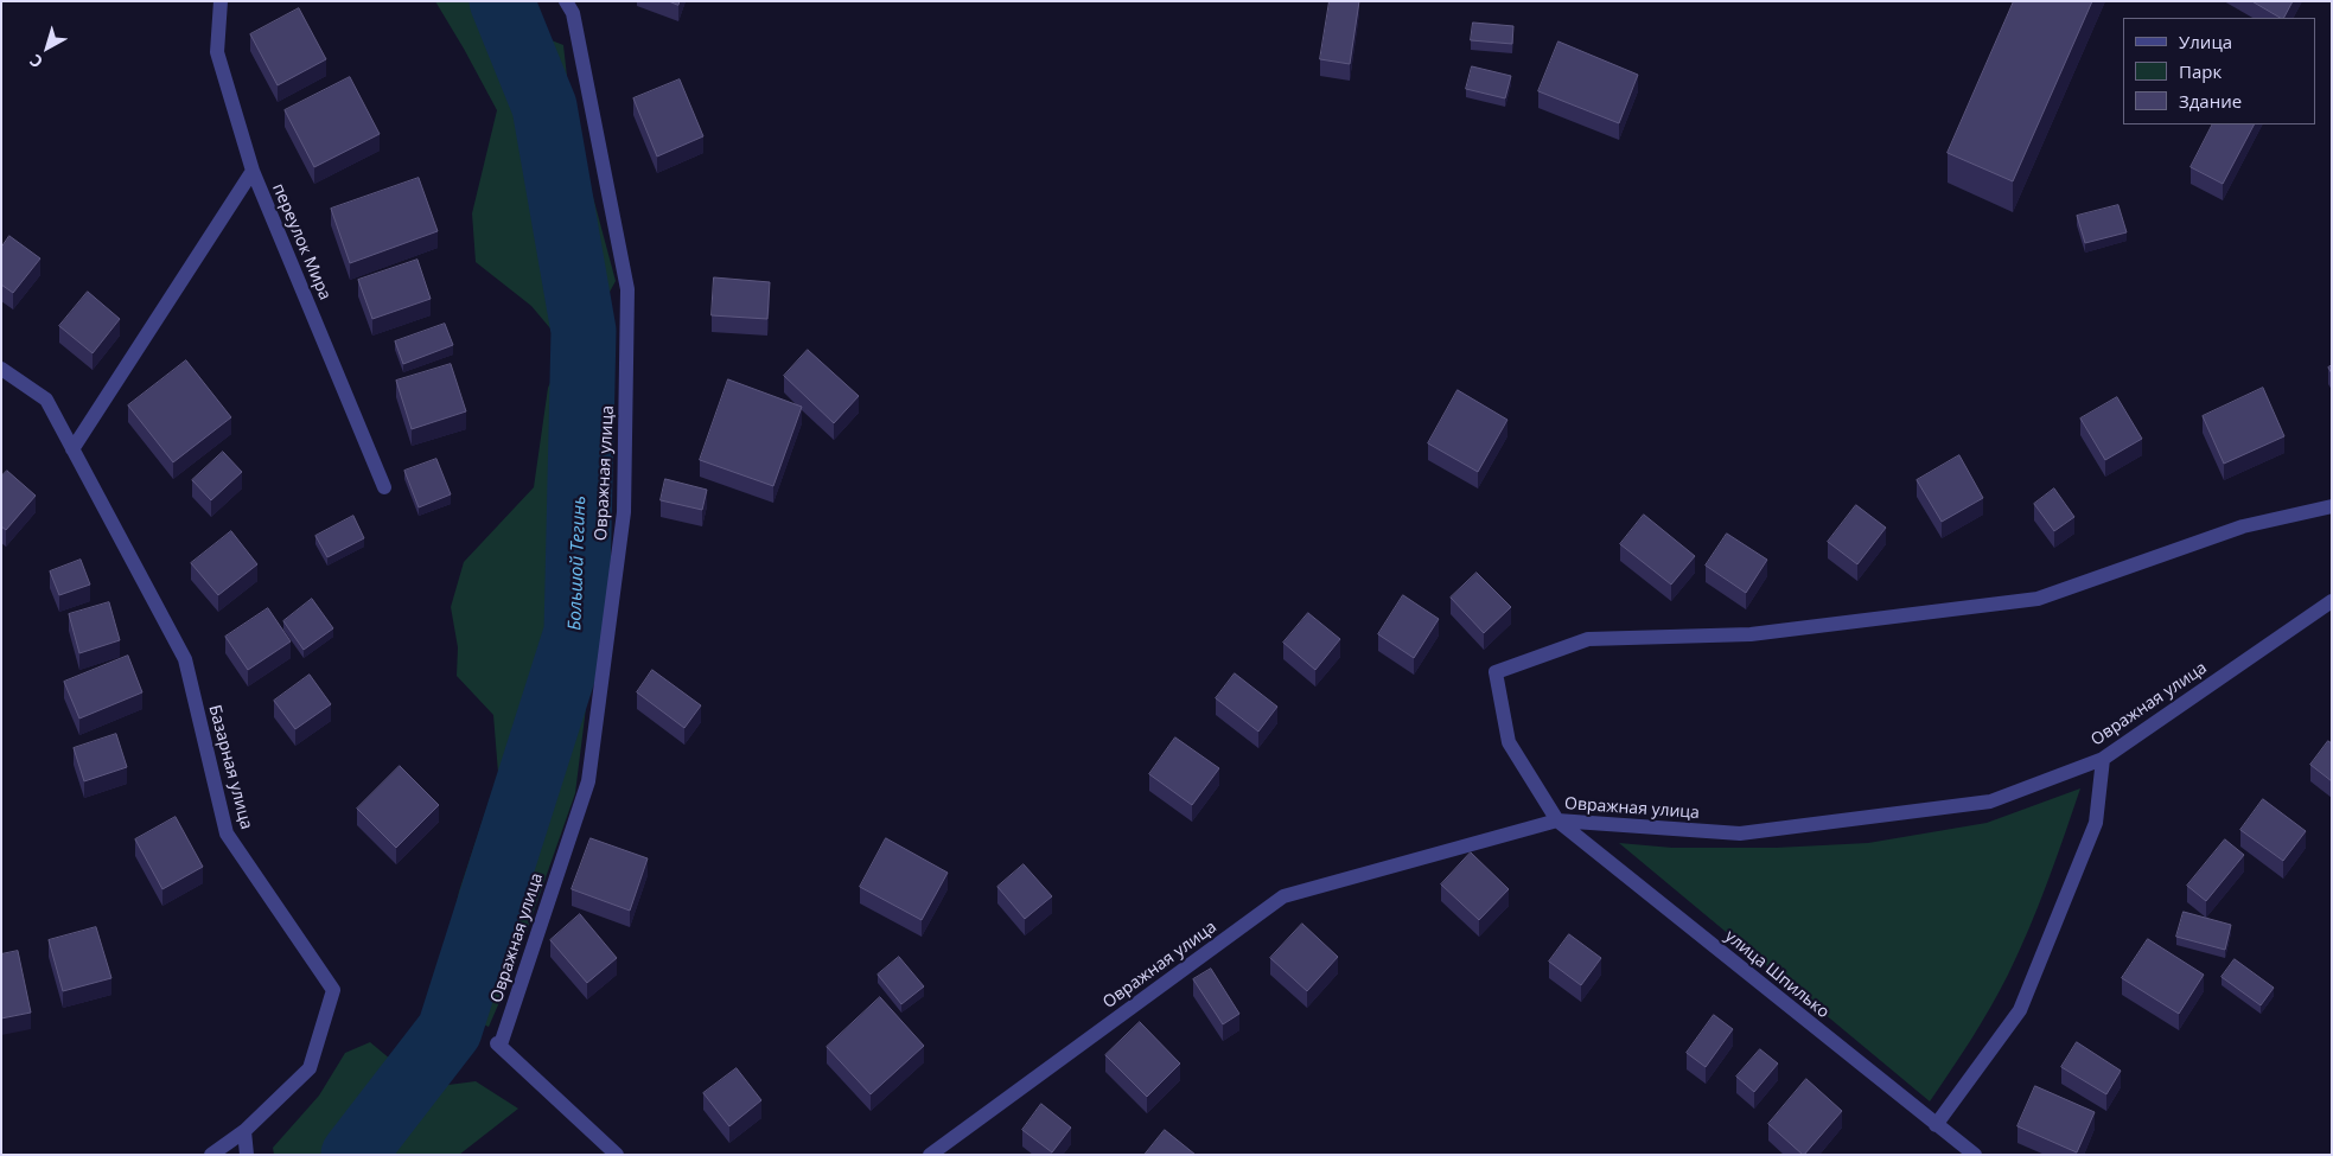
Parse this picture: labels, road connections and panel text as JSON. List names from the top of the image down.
{
  "streets": {
    "street": [
      "переулок Мира",
      "Овражная улица",
      "Базарная улица",
      "улица Шпилько"
    ]
  },
  "crossings": [
    ["Овражная улица", "улица Шпилько"]
  ],
  "water": ["Большой Тегинь"],
  "legend": ["Улица", "Парк", "Здание"],
  "north": "bottom left"
}
